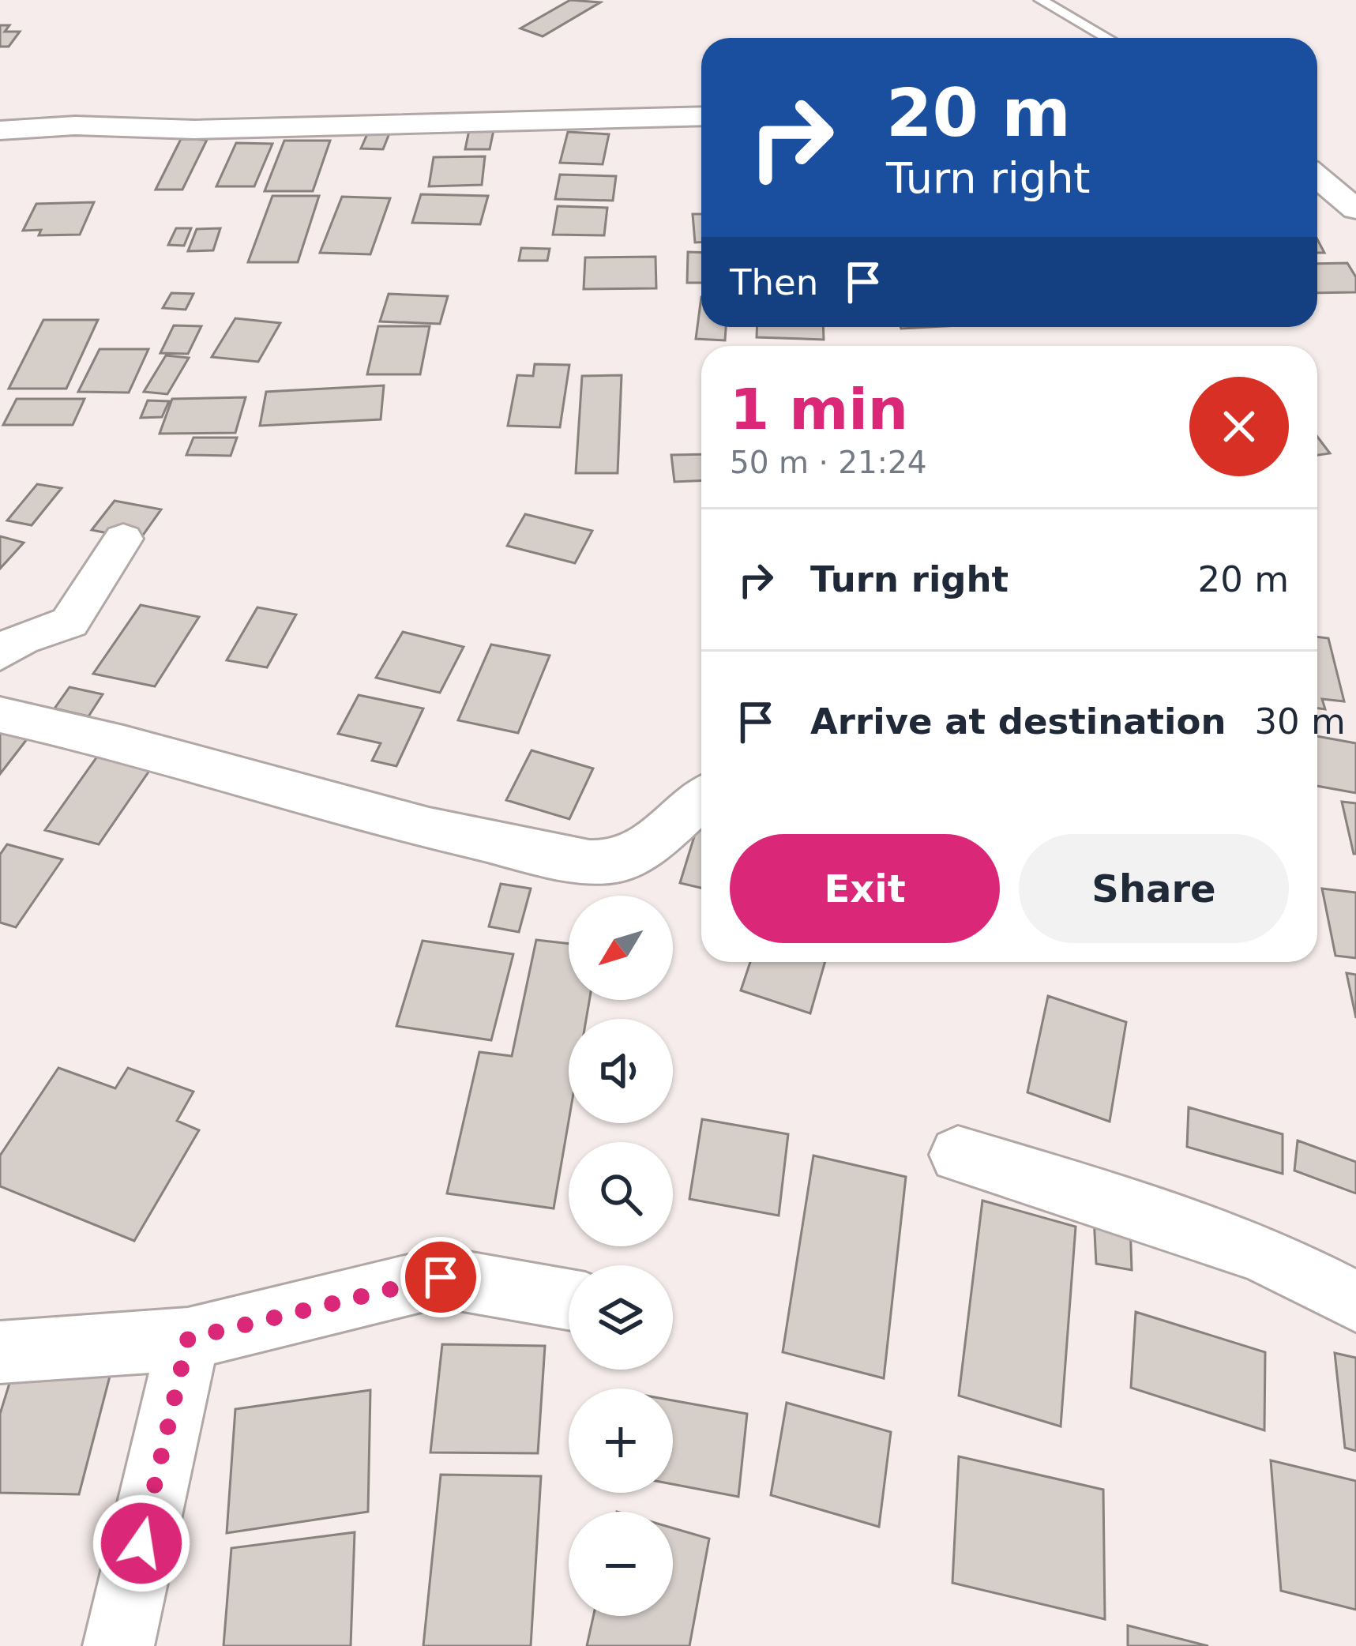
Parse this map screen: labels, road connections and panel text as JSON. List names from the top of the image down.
{
  "north": "bottom left",
  "page": {
    "turn": ["20 m", "Turn right"],
    "then": "Then",
    "heading": ["1 min", "50 m · 21:24"],
    "list": [
      {
        "name": "Turn right",
        "value": "20 m"
      },
      {
        "name": "Arrive at destination",
        "value": "30 m"
      }
    ],
    "buttons": ["Exit", "Share"],
    "map_buttons": ["+", "−"]
  }
}
